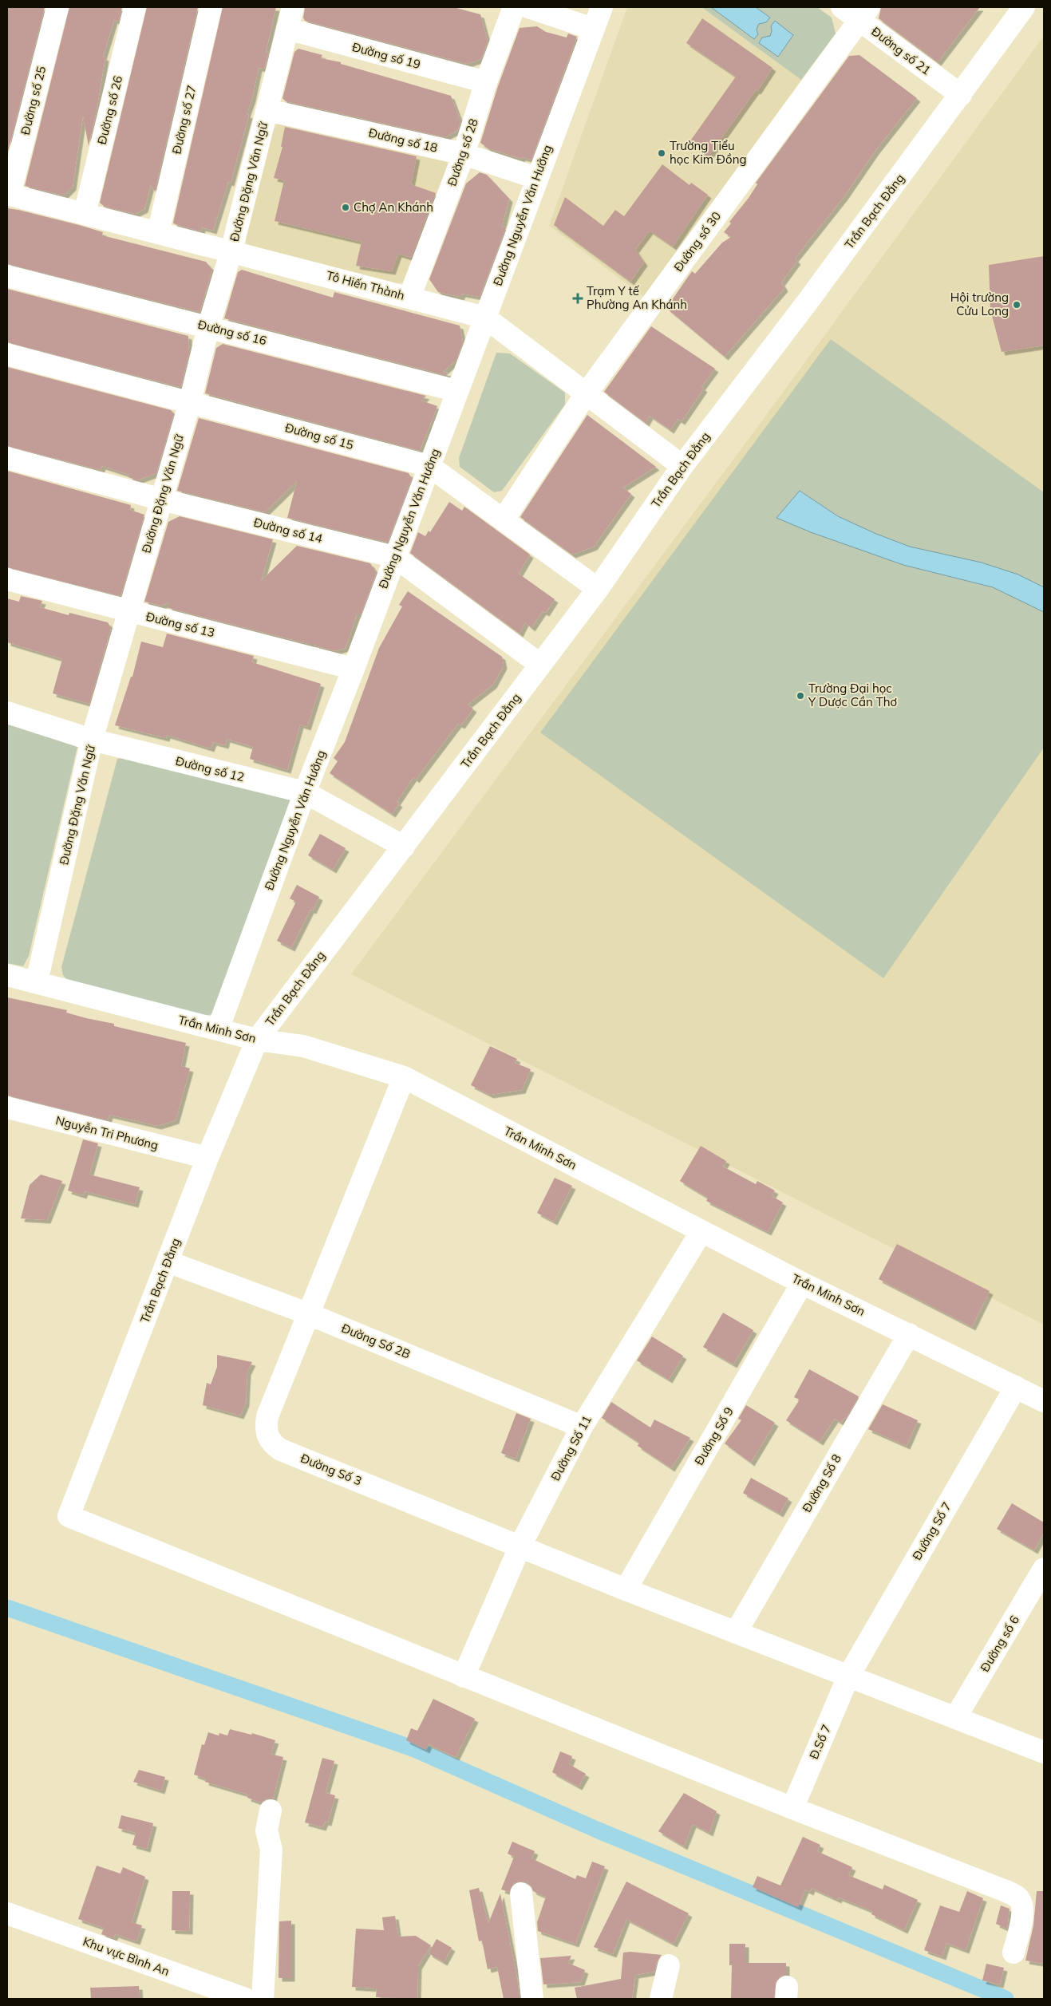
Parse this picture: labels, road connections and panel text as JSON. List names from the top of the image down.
{
  "streets": {
    "street": [
      "Đường số 21",
      "Đường số 19",
      "Đường số 25",
      "Đường số 26",
      "Đường số 27",
      "Đường số 18",
      "Đường số 28",
      "Đường Đặng Văn Ngữ",
      "Trần Bạch Đằng",
      "Đường Nguyễn Văn Hưởng",
      "Đường số 30",
      "Tô Hiến Thành",
      "Đường số 16",
      "Đường số 15",
      "Đường số 14",
      "Đường số 13",
      "Đường số 12",
      "Trần Minh Sơn",
      "Nguyễn Tri Phương",
      "Đường Số 2B",
      "Đường Số 9",
      "Đường Số 11",
      "Đường Số 3",
      "Đường Số 8",
      "Đường Số 7",
      "Đường số 6",
      "Đ.Số 7",
      "Khu vực Bình An"
    ]
  },
  "crossings": [
    ["Đường số 21", "Trần Bạch Đằng"],
    ["Đường số 21", "Đường số 30"],
    ["Đường số 19", "Đường số 28"],
    ["Đường số 19", "Đường Đặng Văn Ngữ"],
    ["Đường số 25", "Tô Hiến Thành"],
    ["Đường số 26", "Tô Hiến Thành"],
    ["Đường số 27", "Tô Hiến Thành"],
    ["Đường số 18", "Đường số 28"],
    ["Đường số 18", "Đường Đặng Văn Ngữ"],
    ["Đường số 18", "Đường Nguyễn Văn Hưởng"],
    ["Đường số 28", "Tô Hiến Thành"],
    ["Đường Đặng Văn Ngữ", "Tô Hiến Thành"],
    ["Đường Đặng Văn Ngữ", "Đường số 16"],
    ["Đường Đặng Văn Ngữ", "Đường số 15"],
    ["Đường Đặng Văn Ngữ", "Đường số 14"],
    ["Đường Đặng Văn Ngữ", "Đường số 13"],
    ["Đường Đặng Văn Ngữ", "Đường số 12"],
    ["Đường Đặng Văn Ngữ", "Trần Minh Sơn"],
    ["Trần Bạch Đằng", "Tô Hiến Thành"],
    ["Trần Bạch Đằng", "Đường số 15"],
    ["Trần Bạch Đằng", "Đường số 14"],
    ["Trần Bạch Đằng", "Đường số 12"],
    ["Trần Bạch Đằng", "Trần Minh Sơn"],
    ["Trần Bạch Đằng", "Nguyễn Tri Phương"],
    ["Trần Bạch Đằng", "Đường Số 2B"],
    ["Trần Bạch Đằng", "Đường Số 11"],
    ["Đường Nguyễn Văn Hưởng", "Tô Hiến Thành"],
    ["Đường Nguyễn Văn Hưởng", "Đường số 16"],
    ["Đường Nguyễn Văn Hưởng", "Đường số 15"],
    ["Đường Nguyễn Văn Hưởng", "Đường số 14"],
    ["Đường Nguyễn Văn Hưởng", "Đường số 13"],
    ["Đường Nguyễn Văn Hưởng", "Đường số 12"],
    ["Đường Nguyễn Văn Hưởng", "Trần Minh Sơn"],
    ["Đường số 30", "Tô Hiến Thành"],
    ["Đường số 30", "Đường số 15"],
    ["Trần Minh Sơn", "Đường Số 9"],
    ["Trần Minh Sơn", "Đường Số 11"],
    ["Trần Minh Sơn", "Đường Số 3"],
    ["Trần Minh Sơn", "Đường Số 8"],
    ["Trần Minh Sơn", "Đường Số 7"],
    ["Đường Số 2B", "Đường Số 11"],
    ["Đường Số 2B", "Đường Số 3"],
    ["Đường Số 9", "Đường Số 3"],
    ["Đường Số 11", "Đường Số 3"],
    ["Đường Số 3", "Đường Số 8"],
    ["Đường Số 3", "Đường Số 7"],
    ["Đường Số 3", "Đường số 6"],
    ["Đường Số 3", "Đ.Số 7"],
    ["Đường Số 7", "Đ.Số 7"]
  ],
  "places": {
    "other": [
      "Trường Tiểu học Kim Đồng",
      "Chợ An Khánh",
      "Hội trường Cửu Long",
      "Trường Đại học Y Dược Cần Thơ"
    ],
    "health": ["Trạm Y tế Phường An Khánh"]
  }
}
